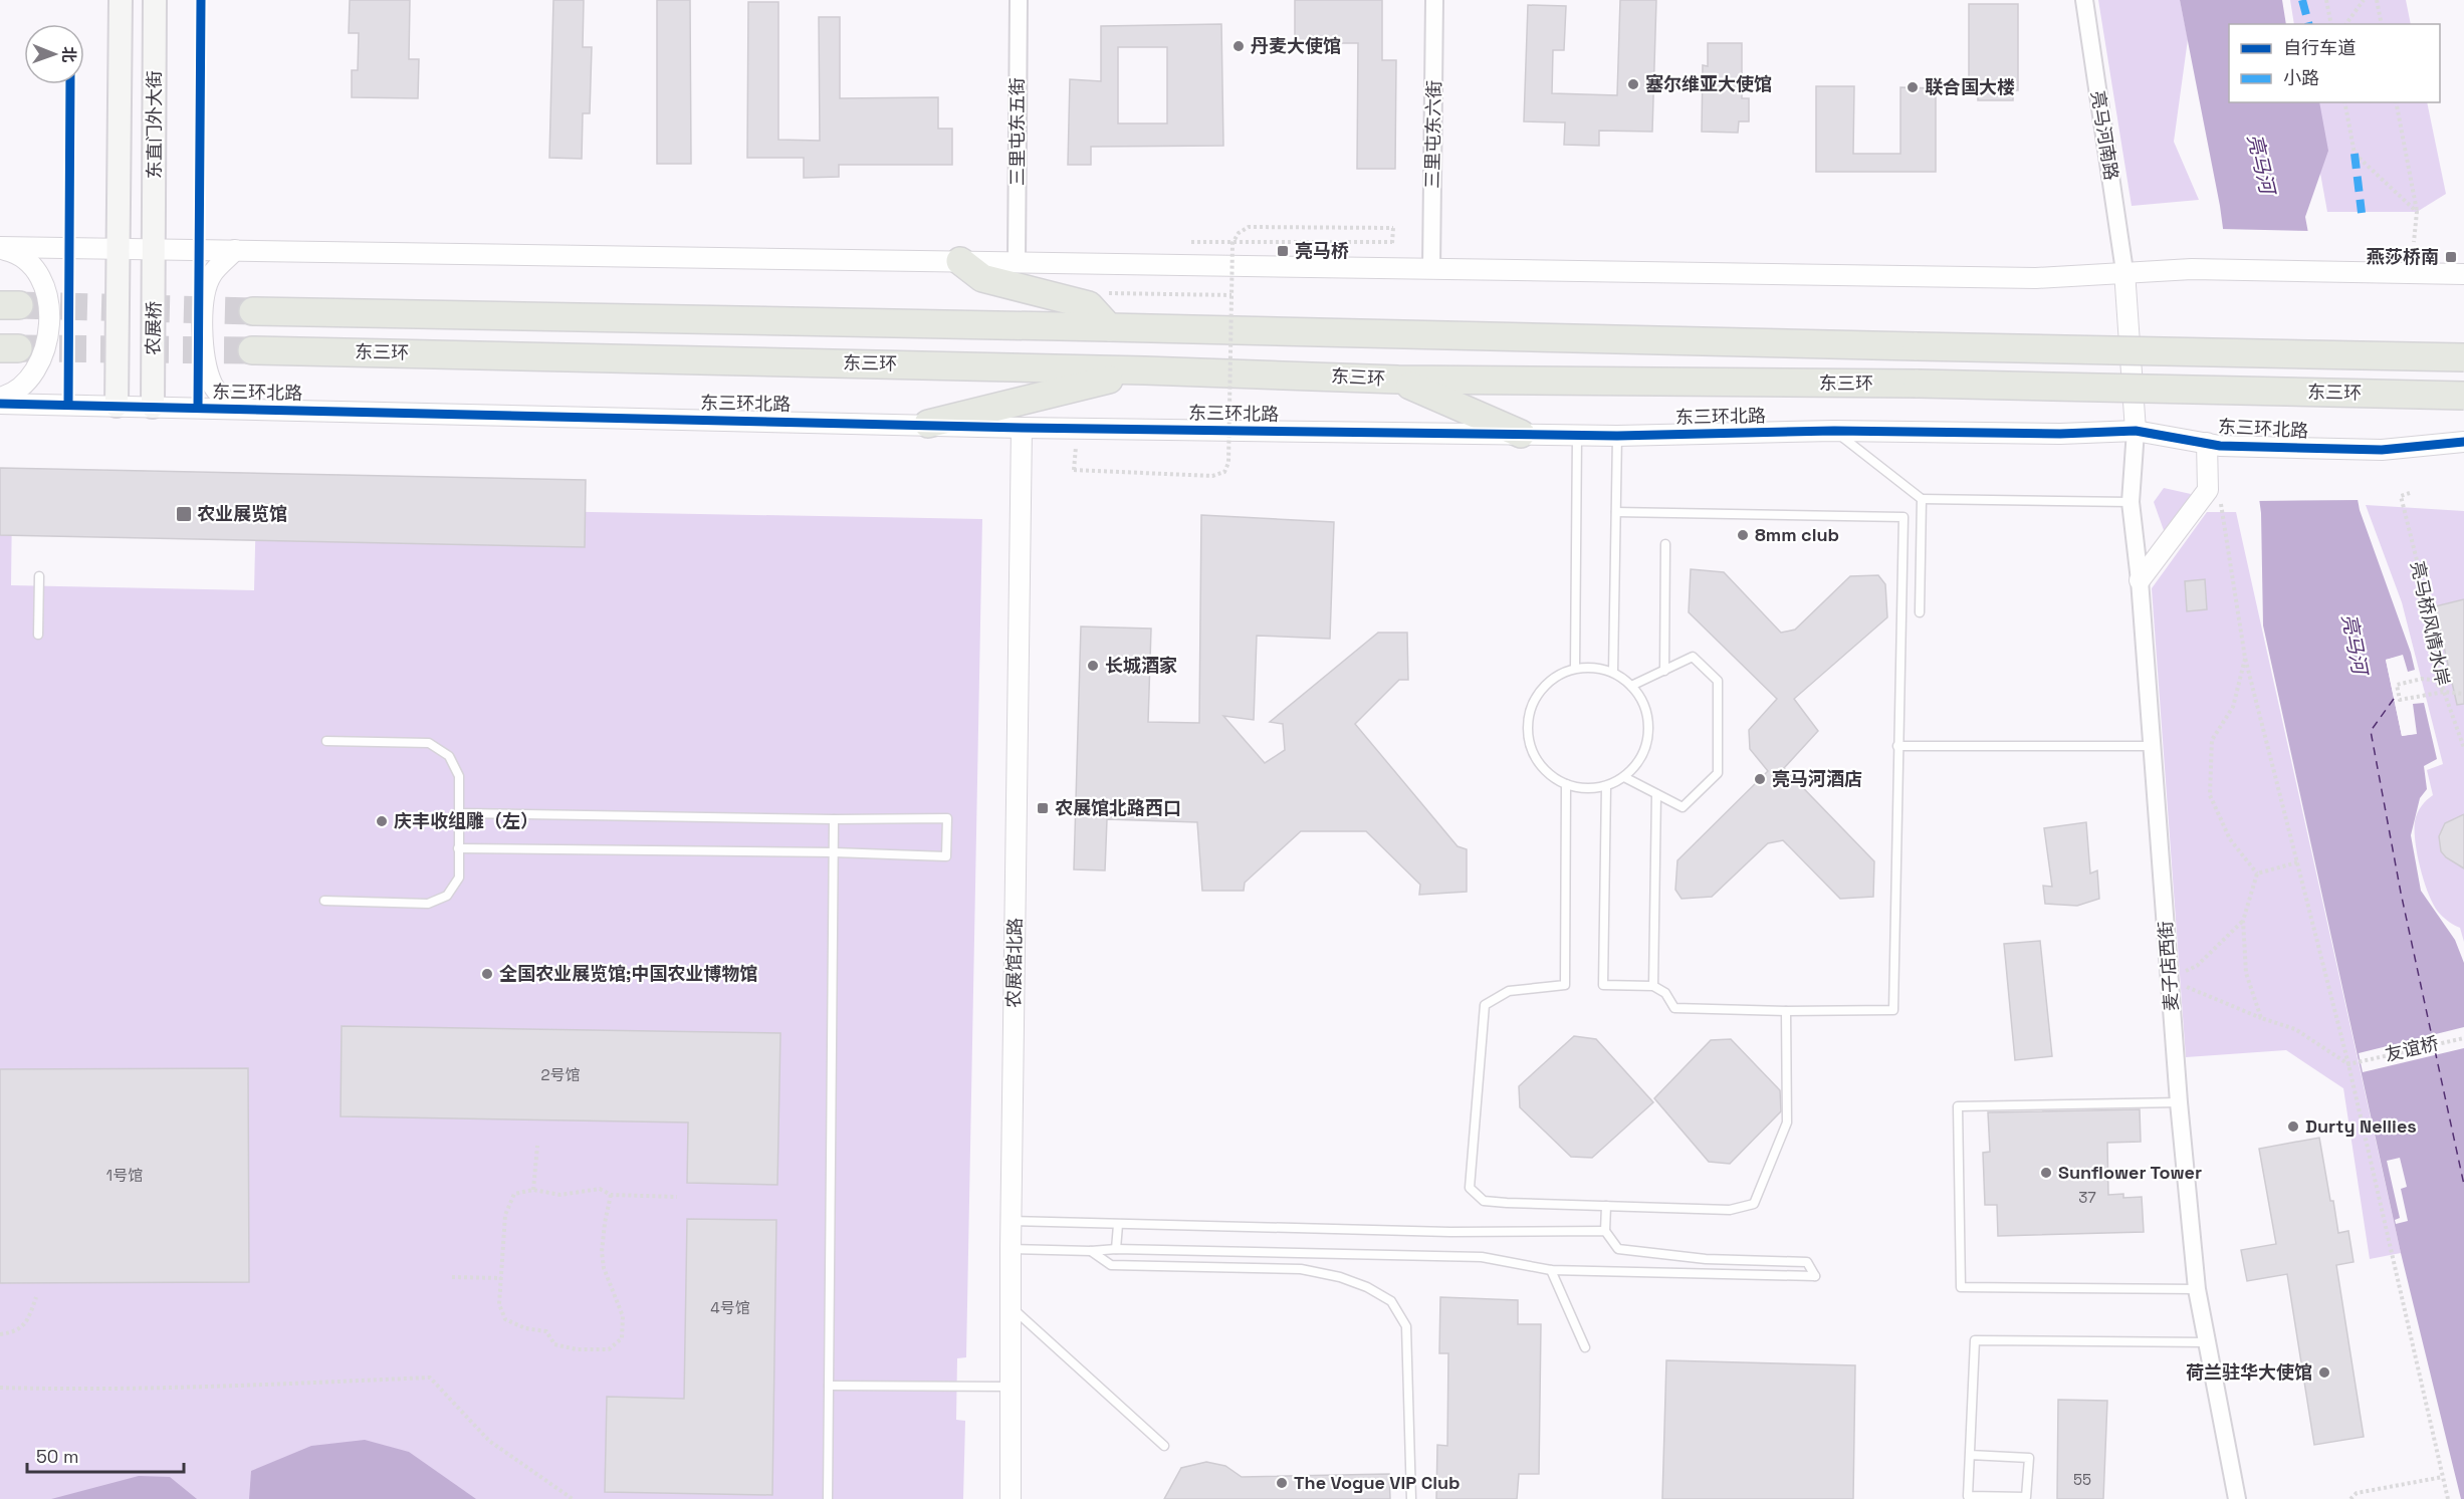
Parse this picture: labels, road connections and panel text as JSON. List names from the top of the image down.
{
  "streets": {
    "highway": ["东三环"],
    "main road": ["东直门外大街", "农展桥"],
    "street": [
      "三里屯东五街",
      "三里屯东六街",
      "亮马河南路",
      "东三环北路",
      "农展馆北路",
      "麦子店西街"
    ],
    "path": ["亮马桥风情水岸", "友谊桥"]
  },
  "crossings": [
    ["东直门外大街", "农展桥"],
    ["农展桥", "东三环北路"],
    ["东三环北路", "农展馆北路"],
    ["东三环北路", "麦子店西街"]
  ],
  "water": ["亮马河"],
  "places": {
    "other": [
      "丹麦大使馆",
      "塞尔维亚大使馆",
      "联合国大楼",
      "8mm club",
      "长城酒家",
      "亮马河酒店",
      "庆丰收组雕（左）",
      "全国农业展览馆;中国农业博物馆",
      "Durty Nellies",
      "Sunflower Tower",
      "荷兰驻华大使馆",
      "The Vogue VIP Club"
    ],
    "transit": [
      "亮马桥",
      "燕莎桥南",
      "农业展览馆",
      "农展馆北路西口"
    ]
  },
  "house_numbers": [
    "2号馆",
    "1号馆",
    "37",
    "4号馆",
    "55"
  ],
  "legend": ["自行车道", "小路"],
  "scale_bar": "50 m",
  "north": "right"
}
